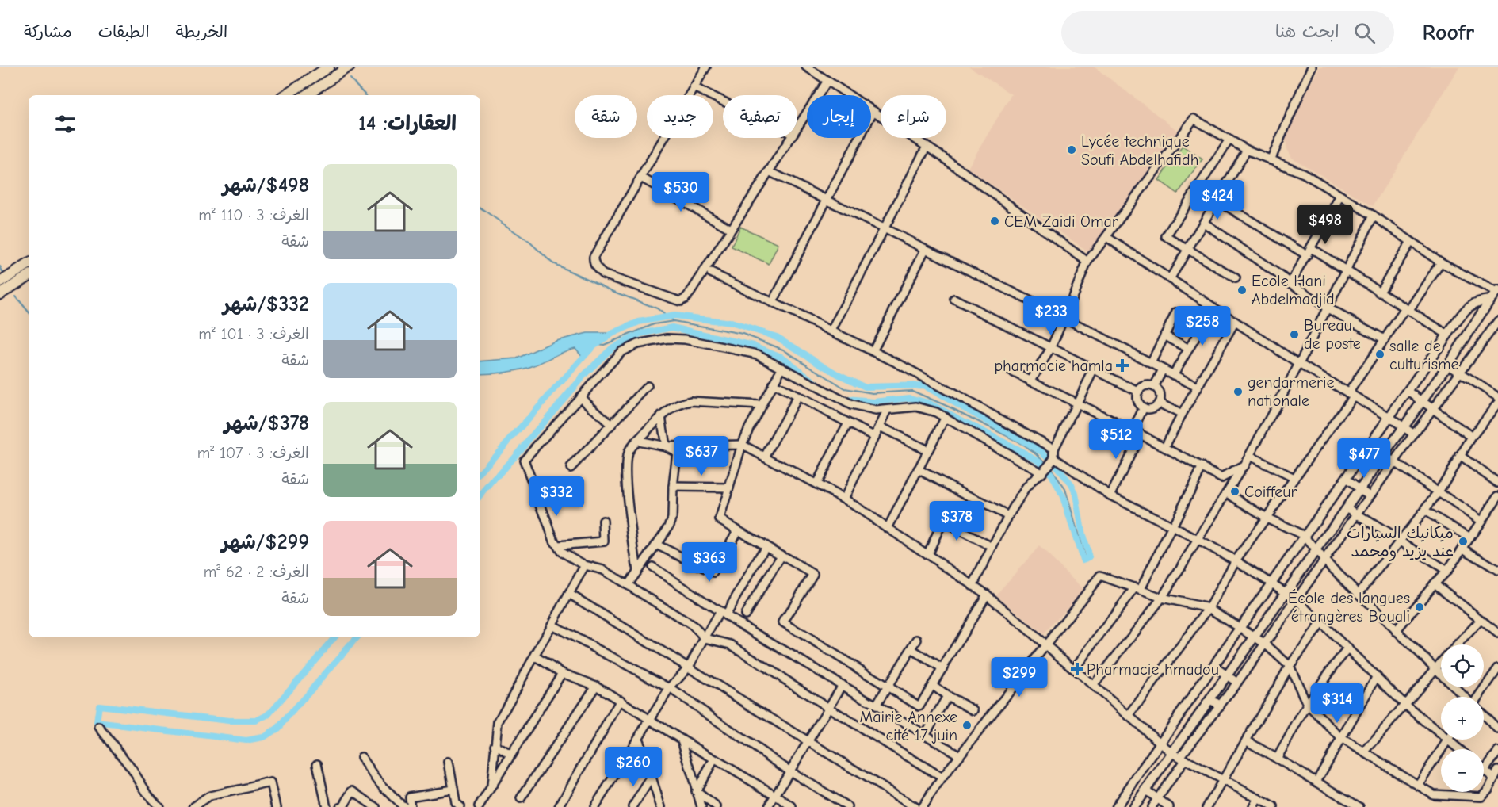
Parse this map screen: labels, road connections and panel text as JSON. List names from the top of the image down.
{
  "places": {
    "other": [
      "Lycée technique Soufi Abdelhafidh",
      "CEM Zaidi Omar",
      "Ecole Hani Abdelmadjid",
      "Bureau de poste",
      "salle de culturisme",
      "gendarmerie nationale",
      "Coiffeur",
      "ميكانيك السيارات عند يزيد ومحمد",
      "École des langues étrangères Bouali",
      "Mairie Annexe cité 17 juin"
    ],
    "health": ["pharmacie hamla", "Pharmacie hmadou"]
  },
  "page": {
    "header": "Roofr",
    "search": "ابحث هنا",
    "nav": ["الخريطة", "الطبقات", "مشاركة"],
    "chip": [
      "شراء",
      "إيجار",
      "تصفية",
      "جديد",
      "شقة"
    ],
    "heading": "العقارات: 14",
    "list": [
      {
        "name": "$498/شهر",
        "note": "الغرف: 3 · 110 m² · شقة"
      },
      {
        "name": "$332/شهر",
        "note": "الغرف: 3 · 101 m² · شقة"
      },
      {
        "name": "$378/شهر",
        "note": "الغرف: 3 · 107 m² · شقة"
      },
      {
        "name": "$299/شهر",
        "note": "الغرف: 2 · 62 m² · شقة"
      }
    ],
    "price": [
      "$530",
      "$424",
      "$498",
      "$233",
      "$258",
      "$512",
      "$637",
      "$477",
      "$332",
      "$378",
      "$363",
      "$299",
      "$314",
      "$260"
    ],
    "map_buttons": ["+", "−"]
  }
}
